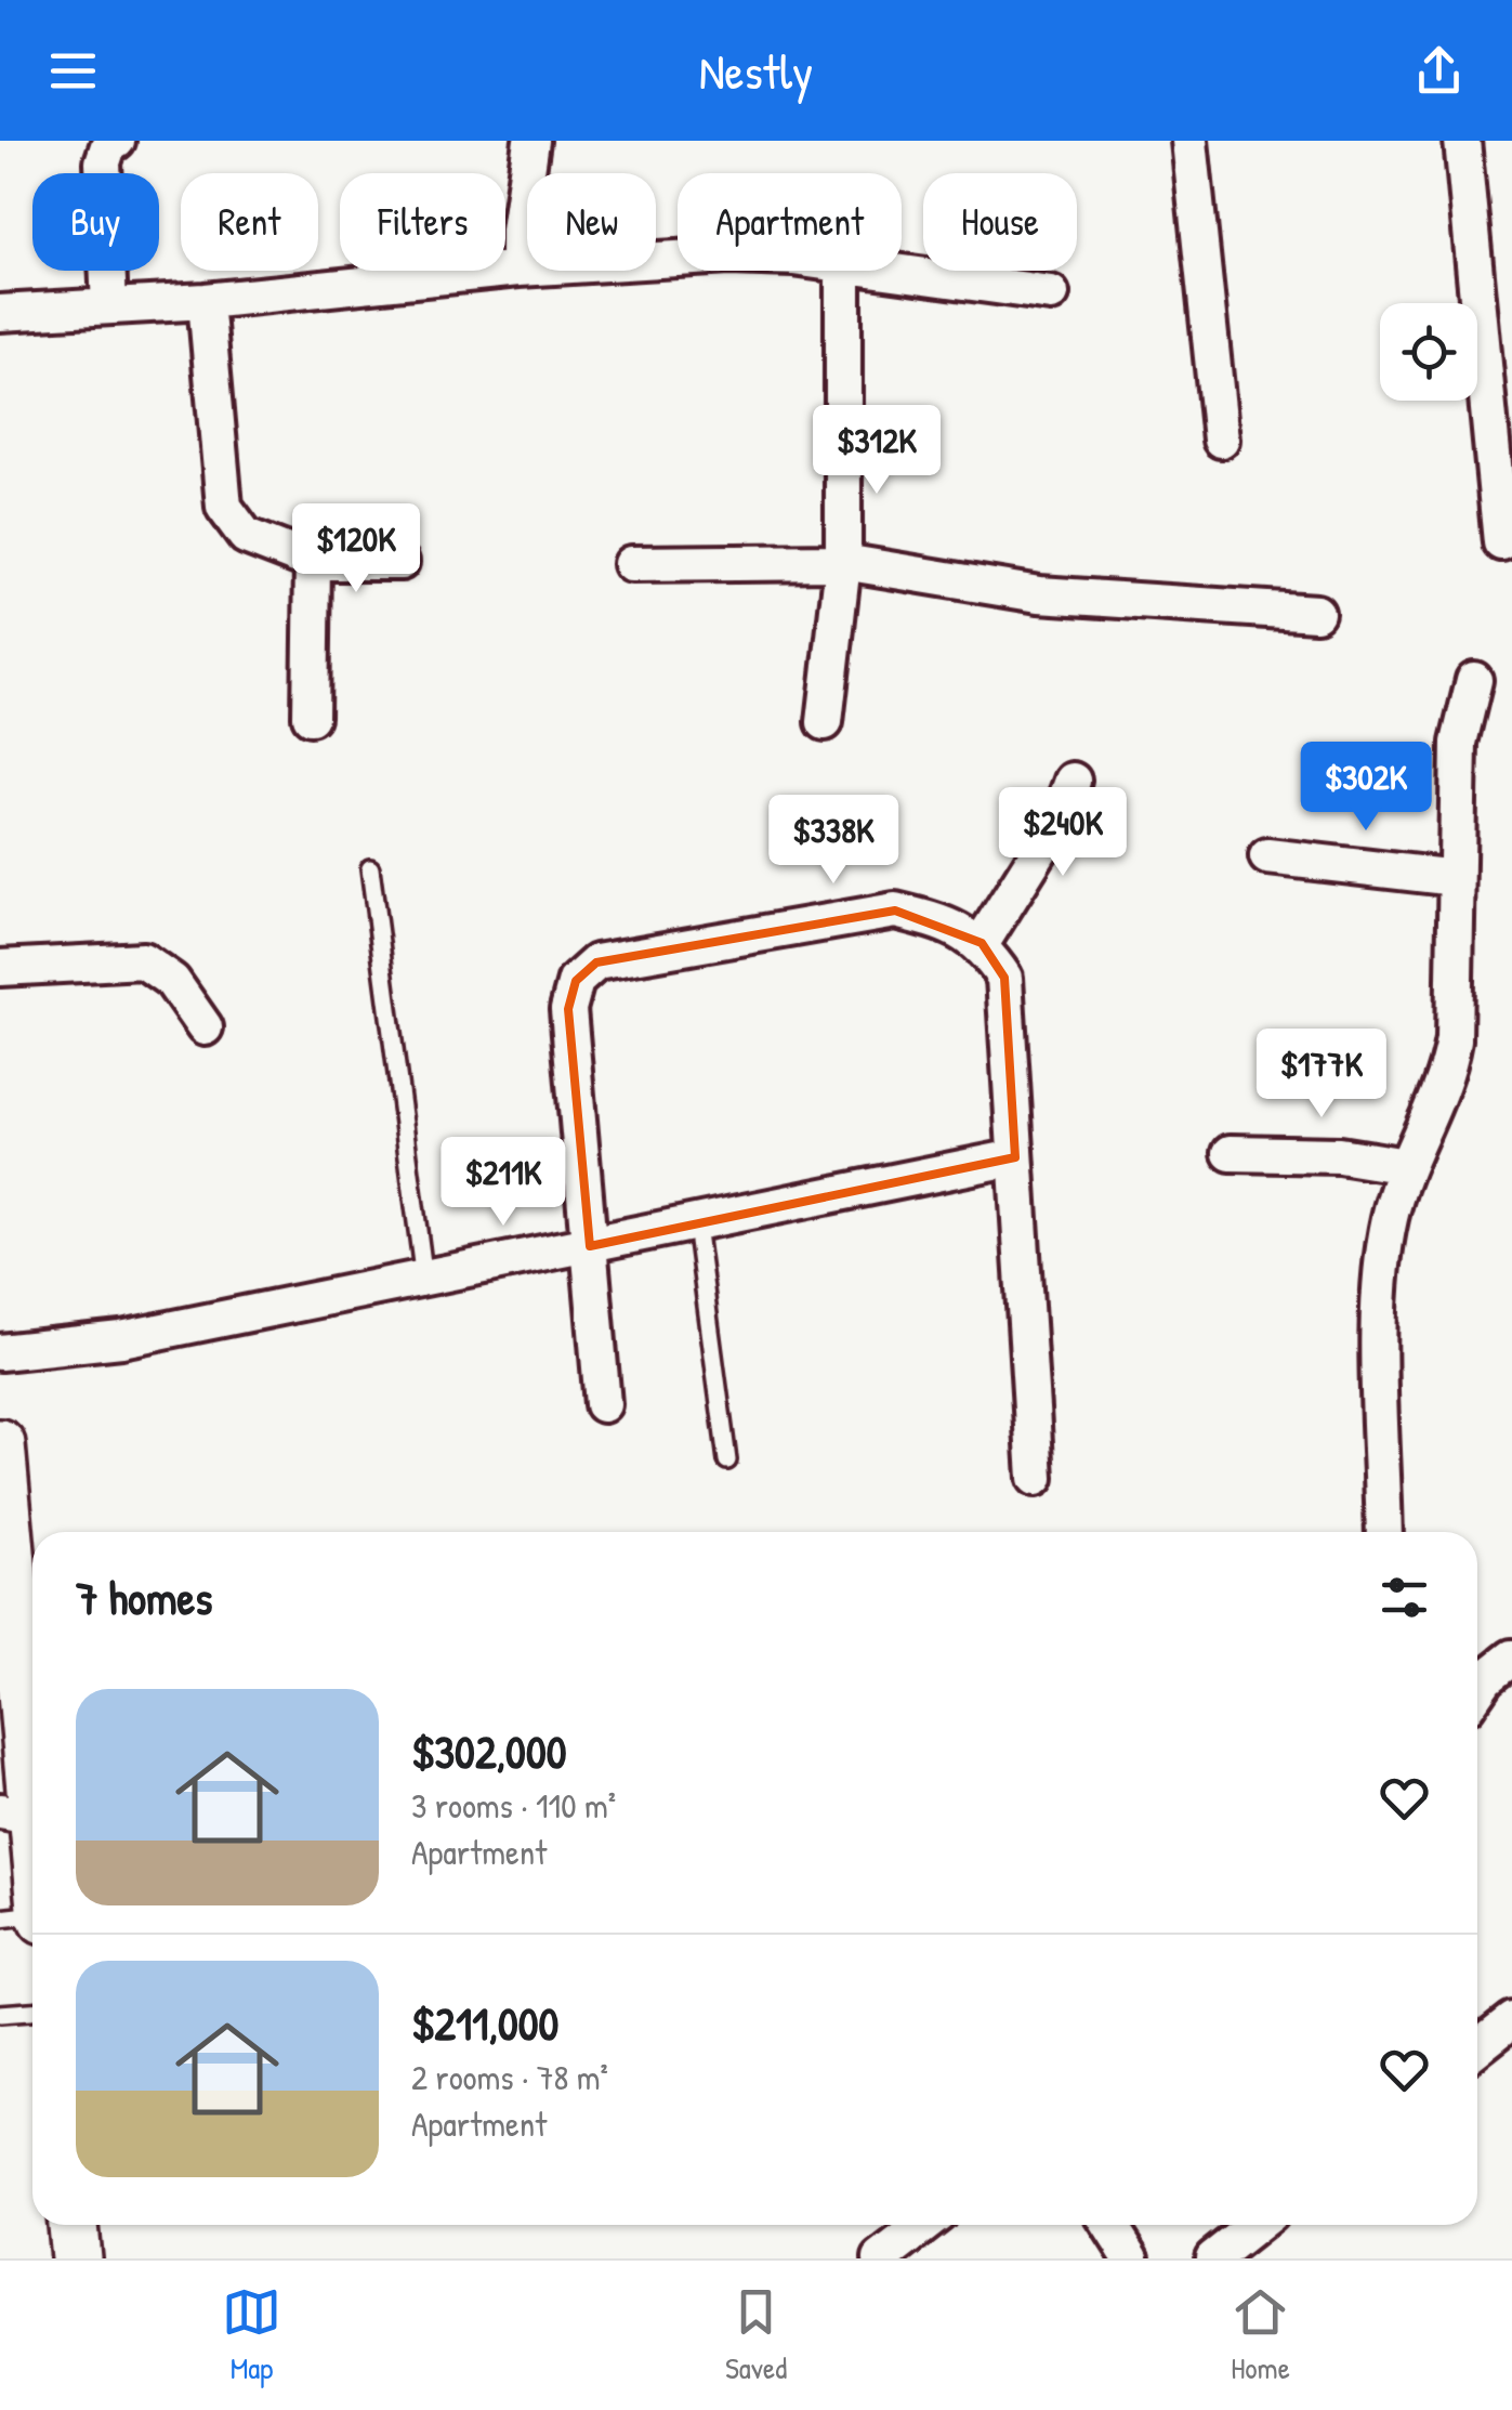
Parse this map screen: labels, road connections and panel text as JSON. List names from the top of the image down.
{
  "page": {
    "header": "Nestly",
    "chip": [
      "Buy",
      "Rent",
      "Filters",
      "New",
      "Apartment",
      "House"
    ],
    "price": [
      "$312K",
      "$120K",
      "$302K",
      "$240K",
      "$338K",
      "$177K",
      "$211K"
    ],
    "heading": "7 homes",
    "list": [
      {
        "name": "$302,000",
        "note": "3 rooms · 110 m² · Apartment"
      },
      {
        "name": "$211,000",
        "note": "2 rooms · 78 m² · Apartment"
      }
    ],
    "tabs": ["Map", "Saved", "Home"]
  }
}
